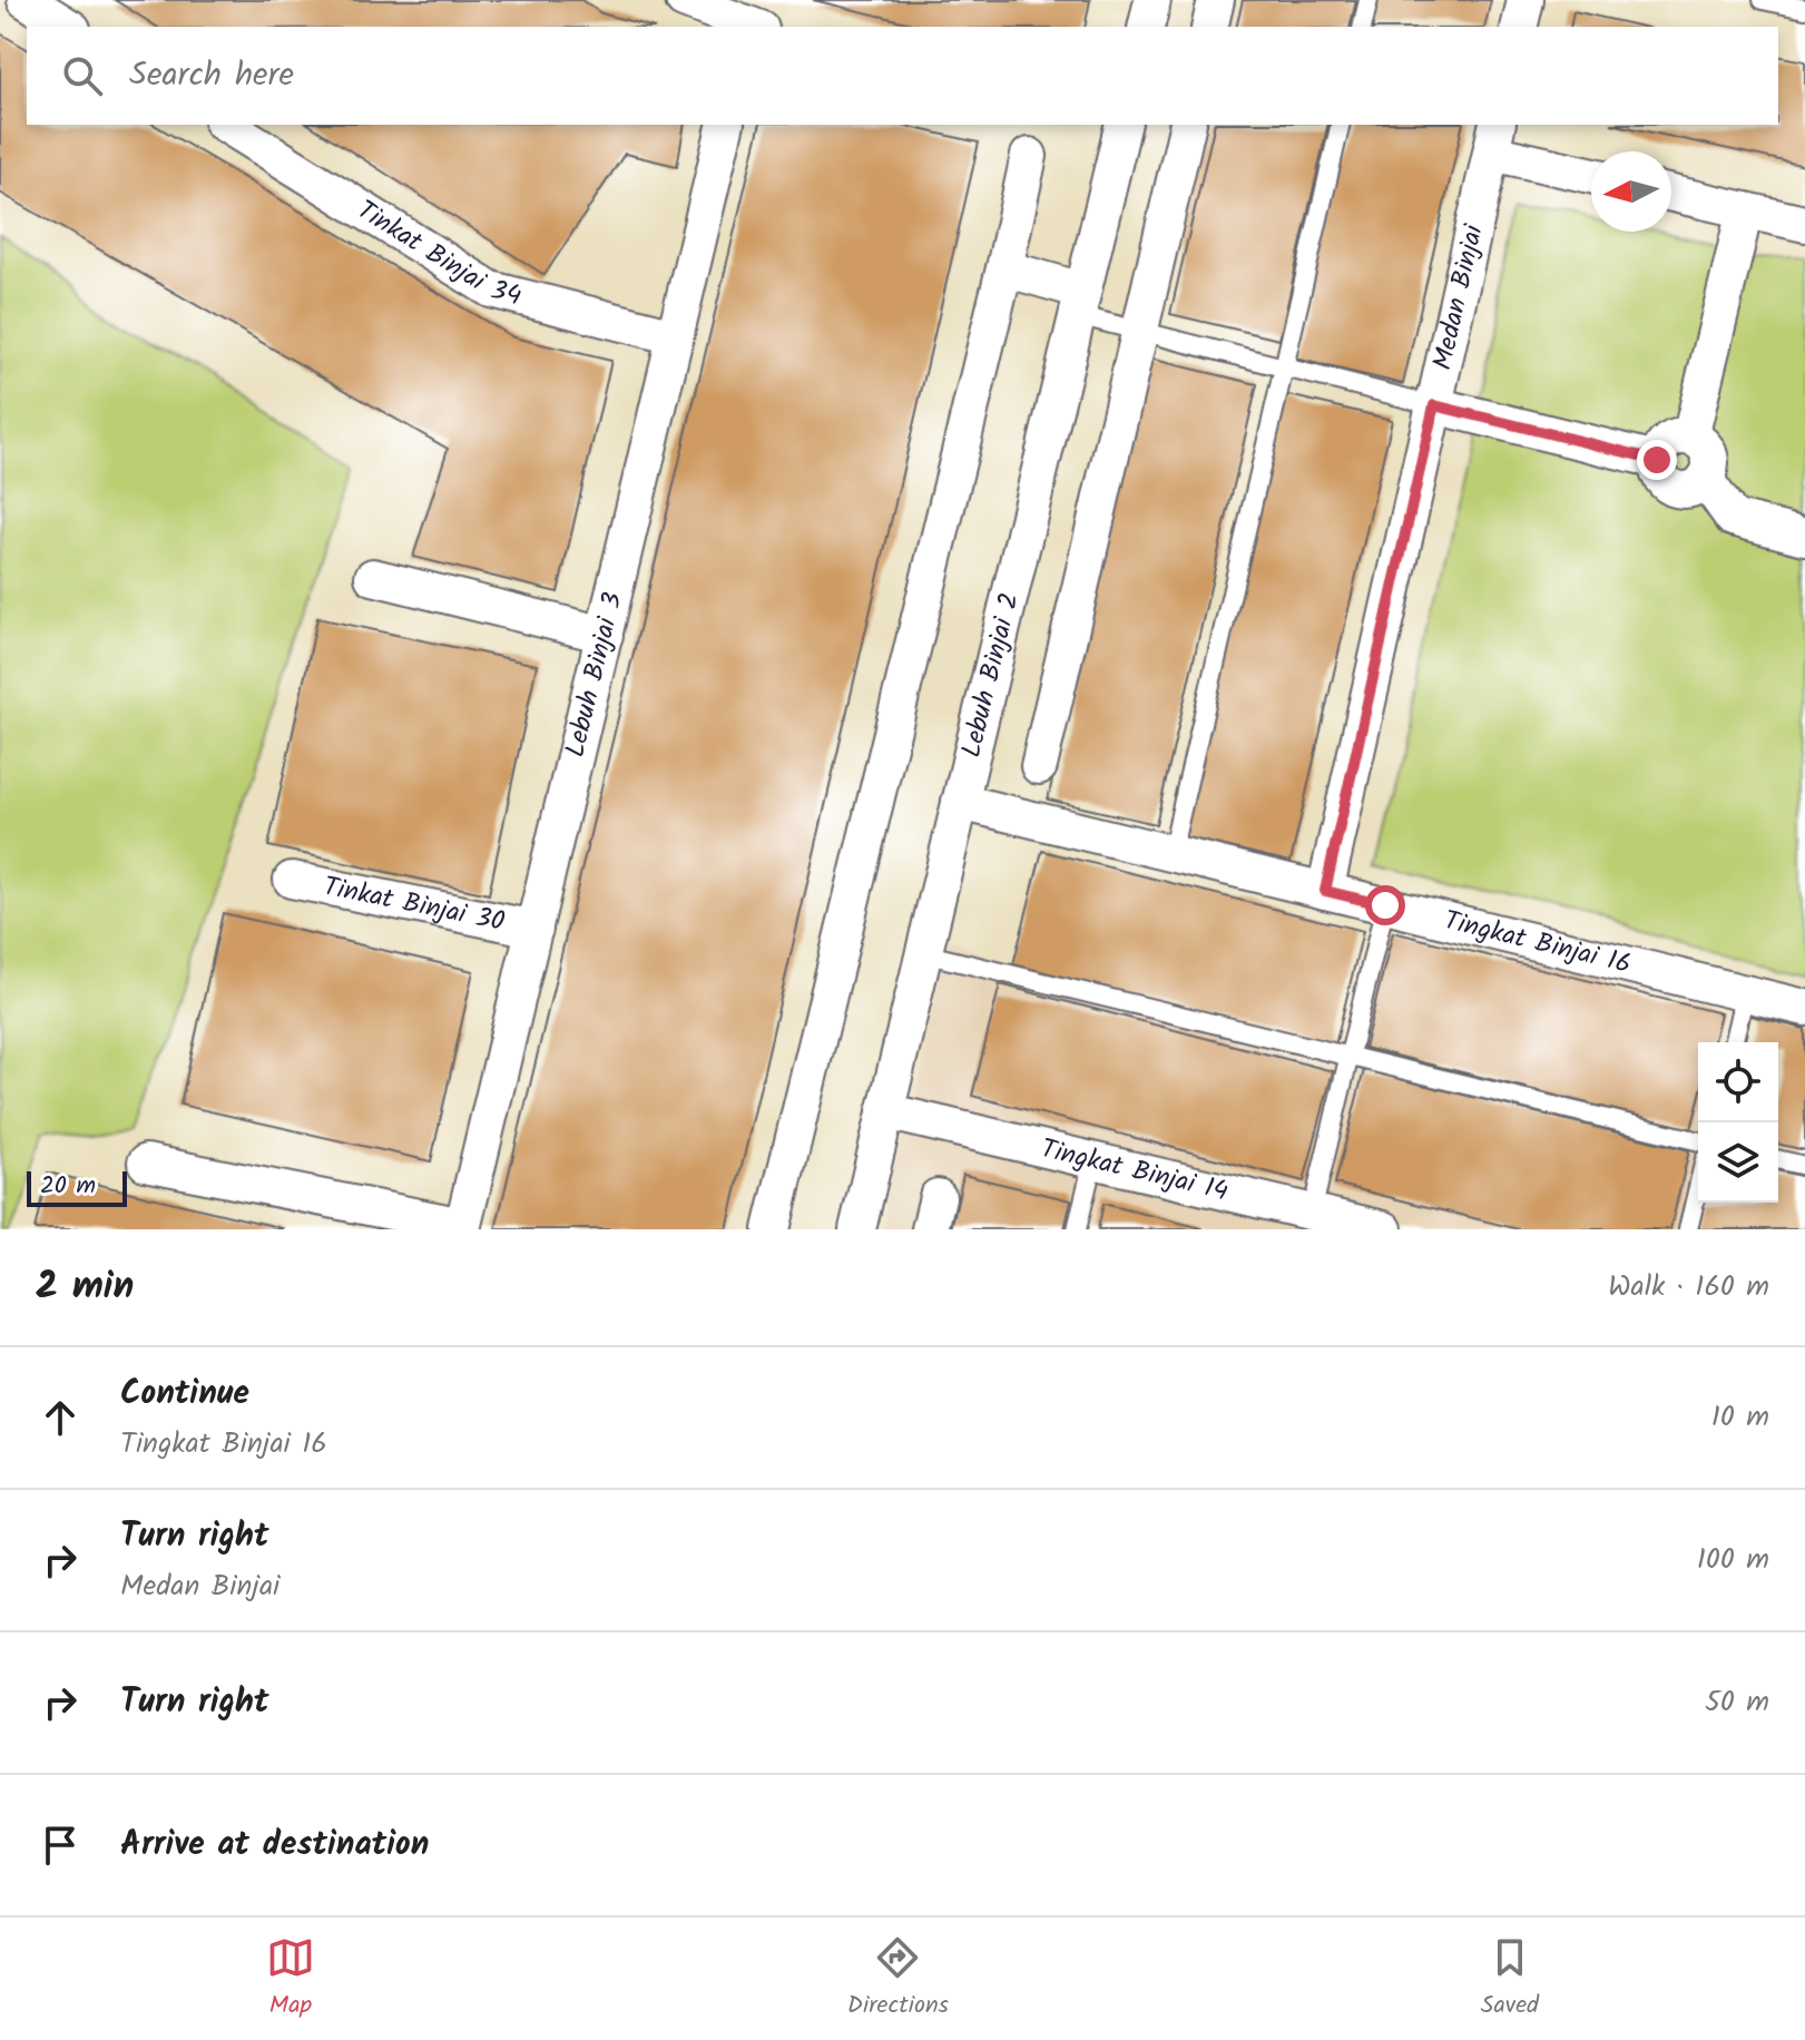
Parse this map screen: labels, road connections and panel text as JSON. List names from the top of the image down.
{
  "streets": {
    "street": [
      "Tinkat Binjai 34",
      "Medan Binjai",
      "Lebuh Binjai 3",
      "Lebuh Binjai 2",
      "Tinkat Binjai 30",
      "Tingkat Binjai 16",
      "Tingkat Binjai 14"
    ]
  },
  "crossings": [
    ["Tinkat Binjai 34", "Lebuh Binjai 3"],
    ["Medan Binjai", "Tingkat Binjai 16"],
    ["Lebuh Binjai 3", "Tinkat Binjai 30"],
    ["Lebuh Binjai 2", "Tingkat Binjai 16"],
    ["Lebuh Binjai 2", "Tingkat Binjai 14"]
  ],
  "scale_bar": "20 m",
  "north": "left",
  "page": {
    "search": "Search here",
    "scale": "20 m",
    "heading": ["2 min", "Walk · 160 m"],
    "list": [
      ["Continue", "Tingkat Binjai 16", "10 m"],
      ["Turn right", "Medan Binjai", "100 m"],
      ["Turn right", "50 m"],
      "Arrive at destination"
    ],
    "nav": ["Map", "Directions", "Saved"]
  }
}
